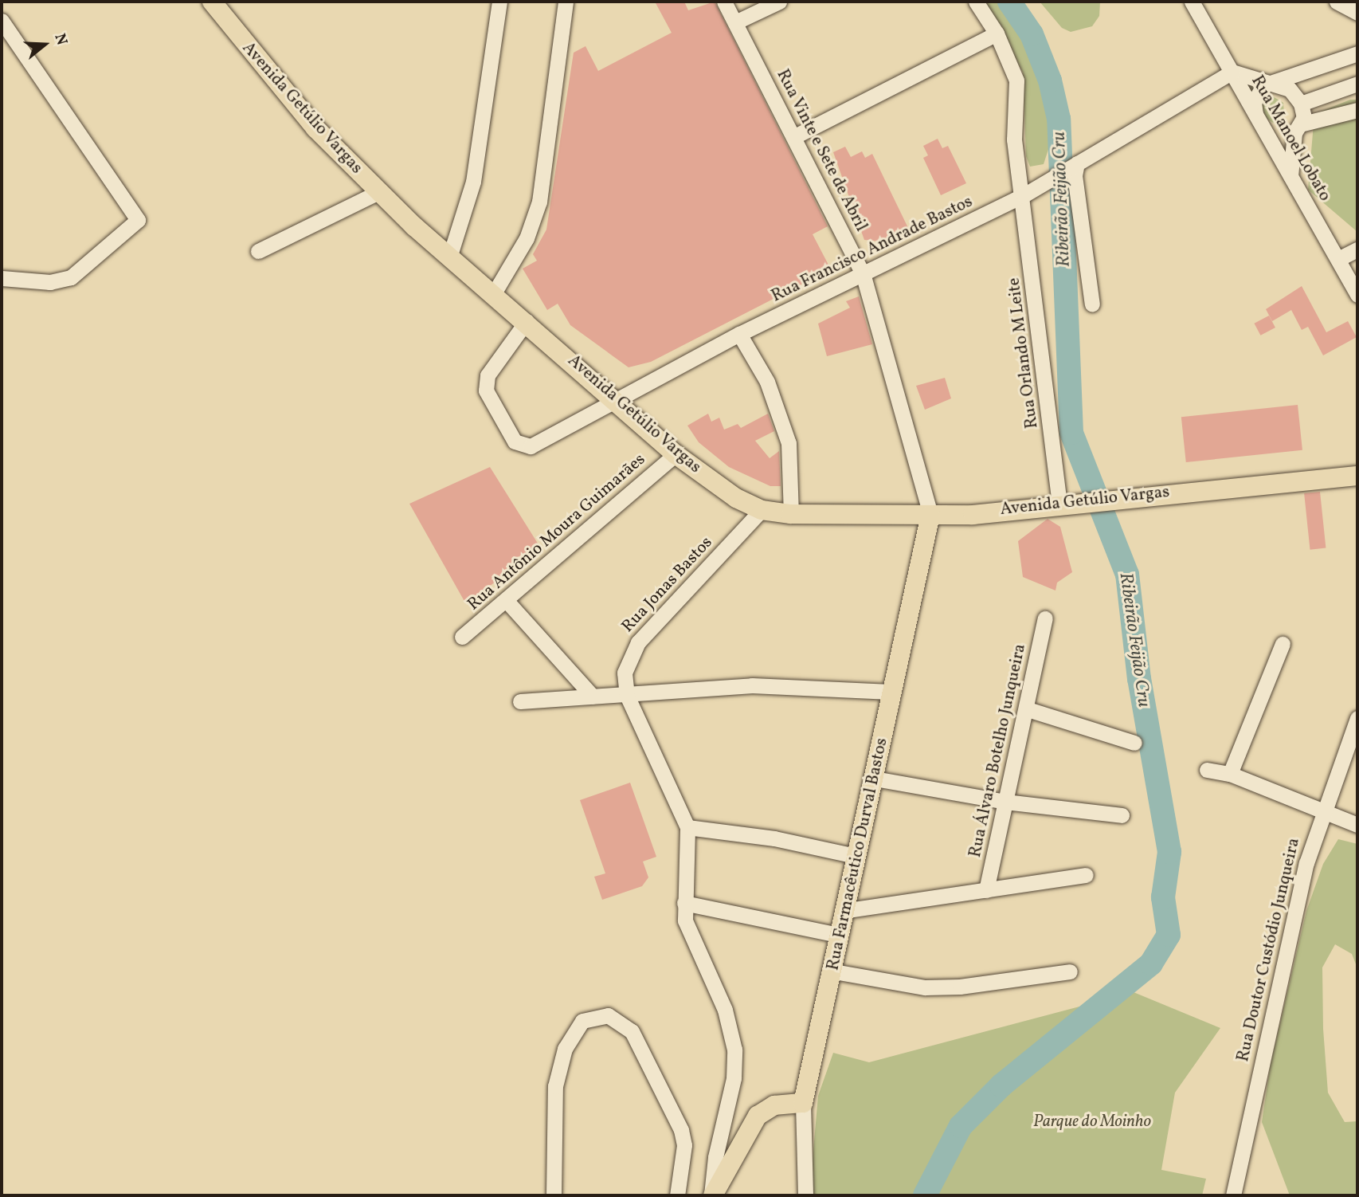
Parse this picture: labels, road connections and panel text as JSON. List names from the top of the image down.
{
  "streets": {
    "main road": ["Avenida Getúlio Vargas", "Rua Farmacêutico Durval Bastos"],
    "street": [
      "Rua Manoel Lobato",
      "Rua Vinte e Sete de Abril",
      "Rua Francisco Andrade Bastos",
      "Rua Orlando M Leite",
      "Rua Antônio Moura Guimarães",
      "Rua Jonas Bastos",
      "Rua Álvaro Botelho Junqueira",
      "Rua Doutor Custódio Junqueira"
    ]
  },
  "crossings": [
    ["Avenida Getúlio Vargas", "Rua Vinte e Sete de Abril"],
    ["Avenida Getúlio Vargas", "Rua Francisco Andrade Bastos"],
    ["Avenida Getúlio Vargas", "Rua Orlando M Leite"],
    ["Avenida Getúlio Vargas", "Rua Antônio Moura Guimarães"],
    ["Avenida Getúlio Vargas", "Rua Jonas Bastos"],
    ["Avenida Getúlio Vargas", "Rua Farmacêutico Durval Bastos"],
    ["Rua Manoel Lobato", "Rua Francisco Andrade Bastos"],
    ["Rua Vinte e Sete de Abril", "Rua Francisco Andrade Bastos"],
    ["Rua Vinte e Sete de Abril", "Rua Farmacêutico Durval Bastos"],
    ["Rua Francisco Andrade Bastos", "Rua Orlando M Leite"]
  ],
  "water": ["Ribeirão Feijão Cru"],
  "parks": ["Parque do Moinho"],
  "north": "right"
}
